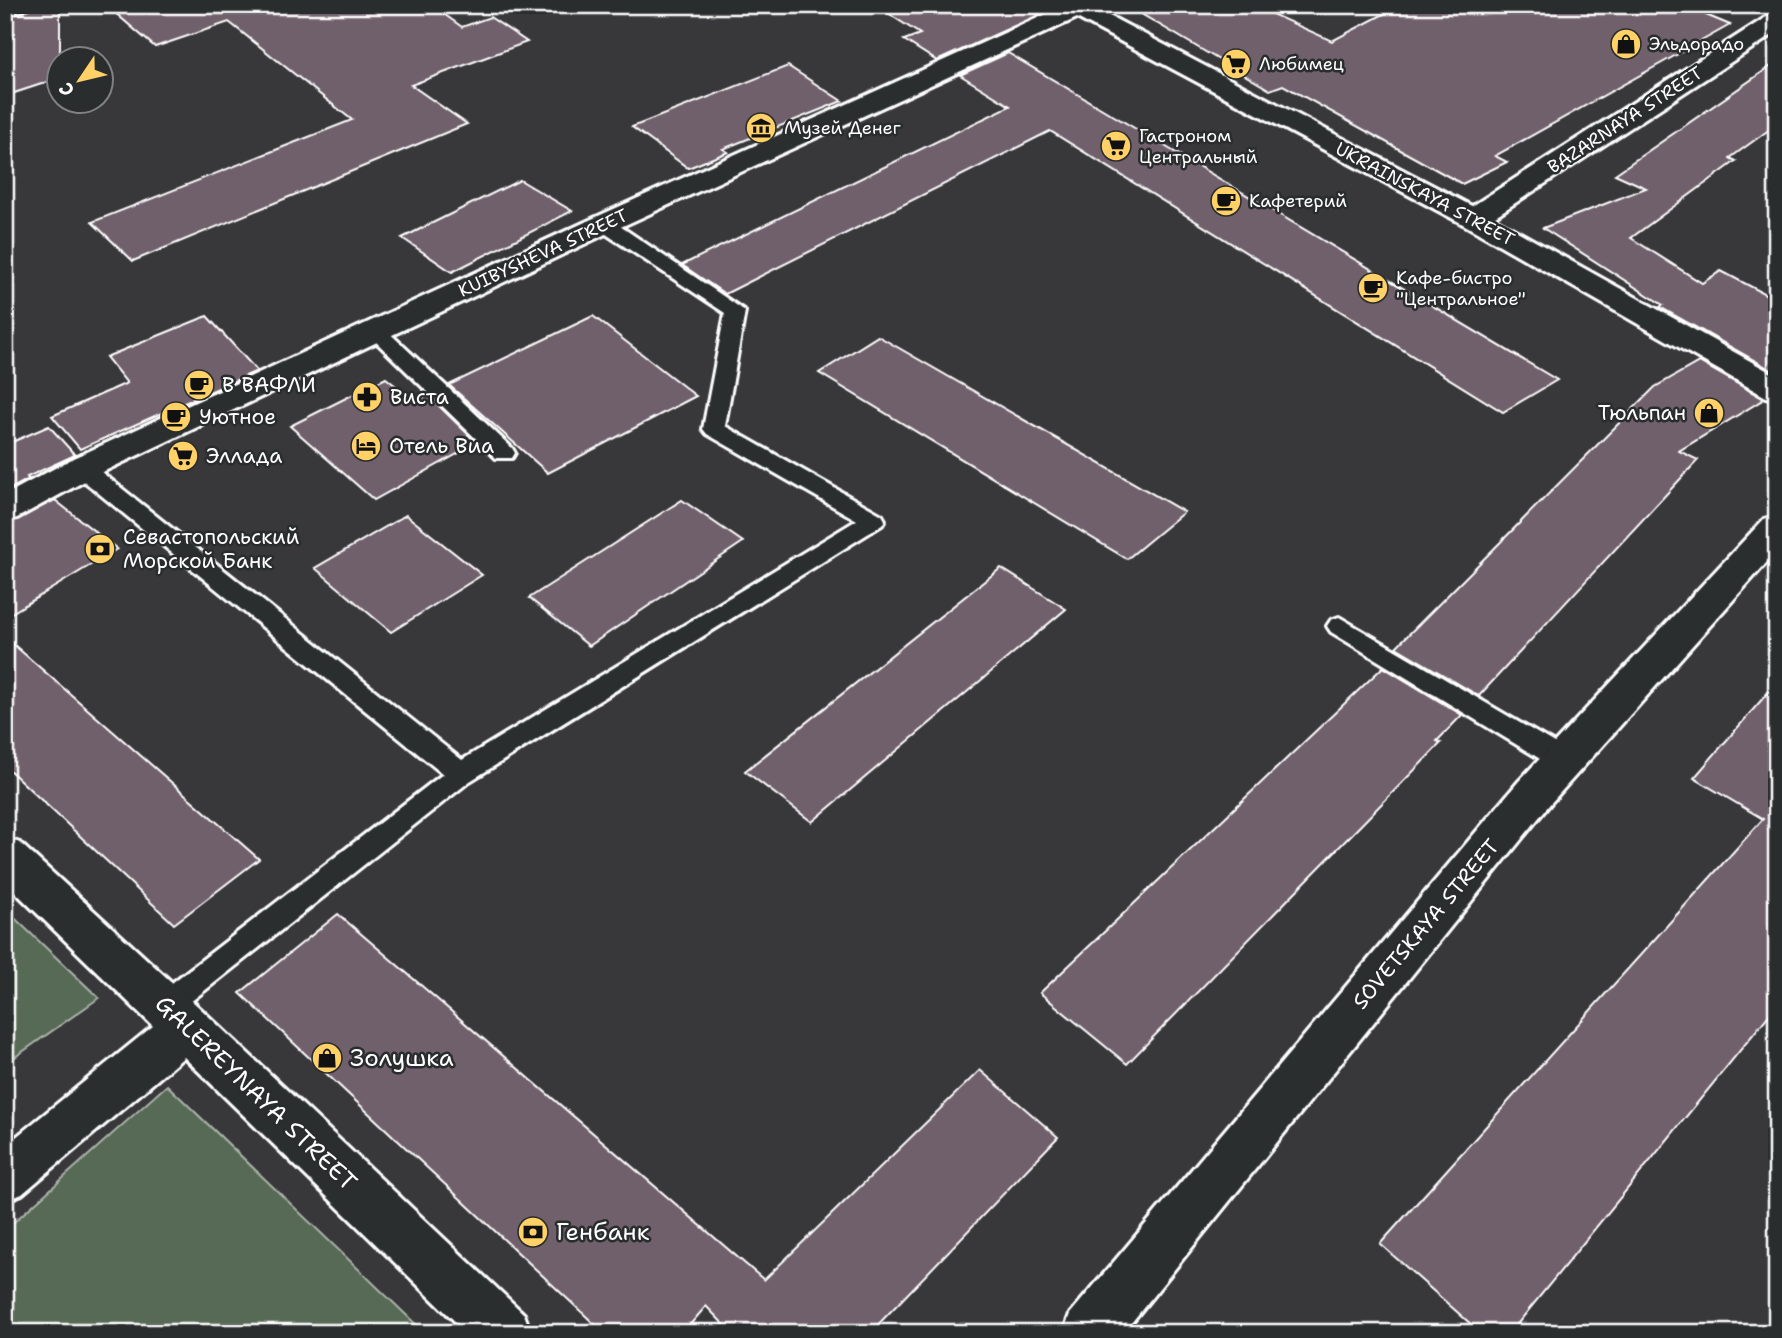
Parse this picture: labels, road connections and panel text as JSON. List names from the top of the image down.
{
  "streets": {
    "main road": [
      "BAZARNAYA STREET",
      "UKRAINSKAYA STREET",
      "KUIBYSHEVA STREET",
      "SOVETSKAYA STREET",
      "GALEREYNAYA STREET"
    ]
  },
  "crossings": [
    ["BAZARNAYA STREET", "UKRAINSKAYA STREET"],
    ["UKRAINSKAYA STREET", "KUIBYSHEVA STREET"]
  ],
  "places": {
    "shop": ["Эльдорадо", "Тюльпан", "Золушка"],
    "supermarket": ["Любимец", "Гастроном Центральный", "Эллада"],
    "museum": ["Музей Денег"],
    "cafe": [
      "Кафетерий",
      "Кафе‐бистро \"Центральное\"",
      "В ВАФЛИ",
      "Уютное"
    ],
    "pharmacy": ["Виста"],
    "hotel": ["Отель Виа"],
    "bank": ["Севастопольский Морской Банк", "Генбанк"]
  },
  "north": "bottom left"
}
